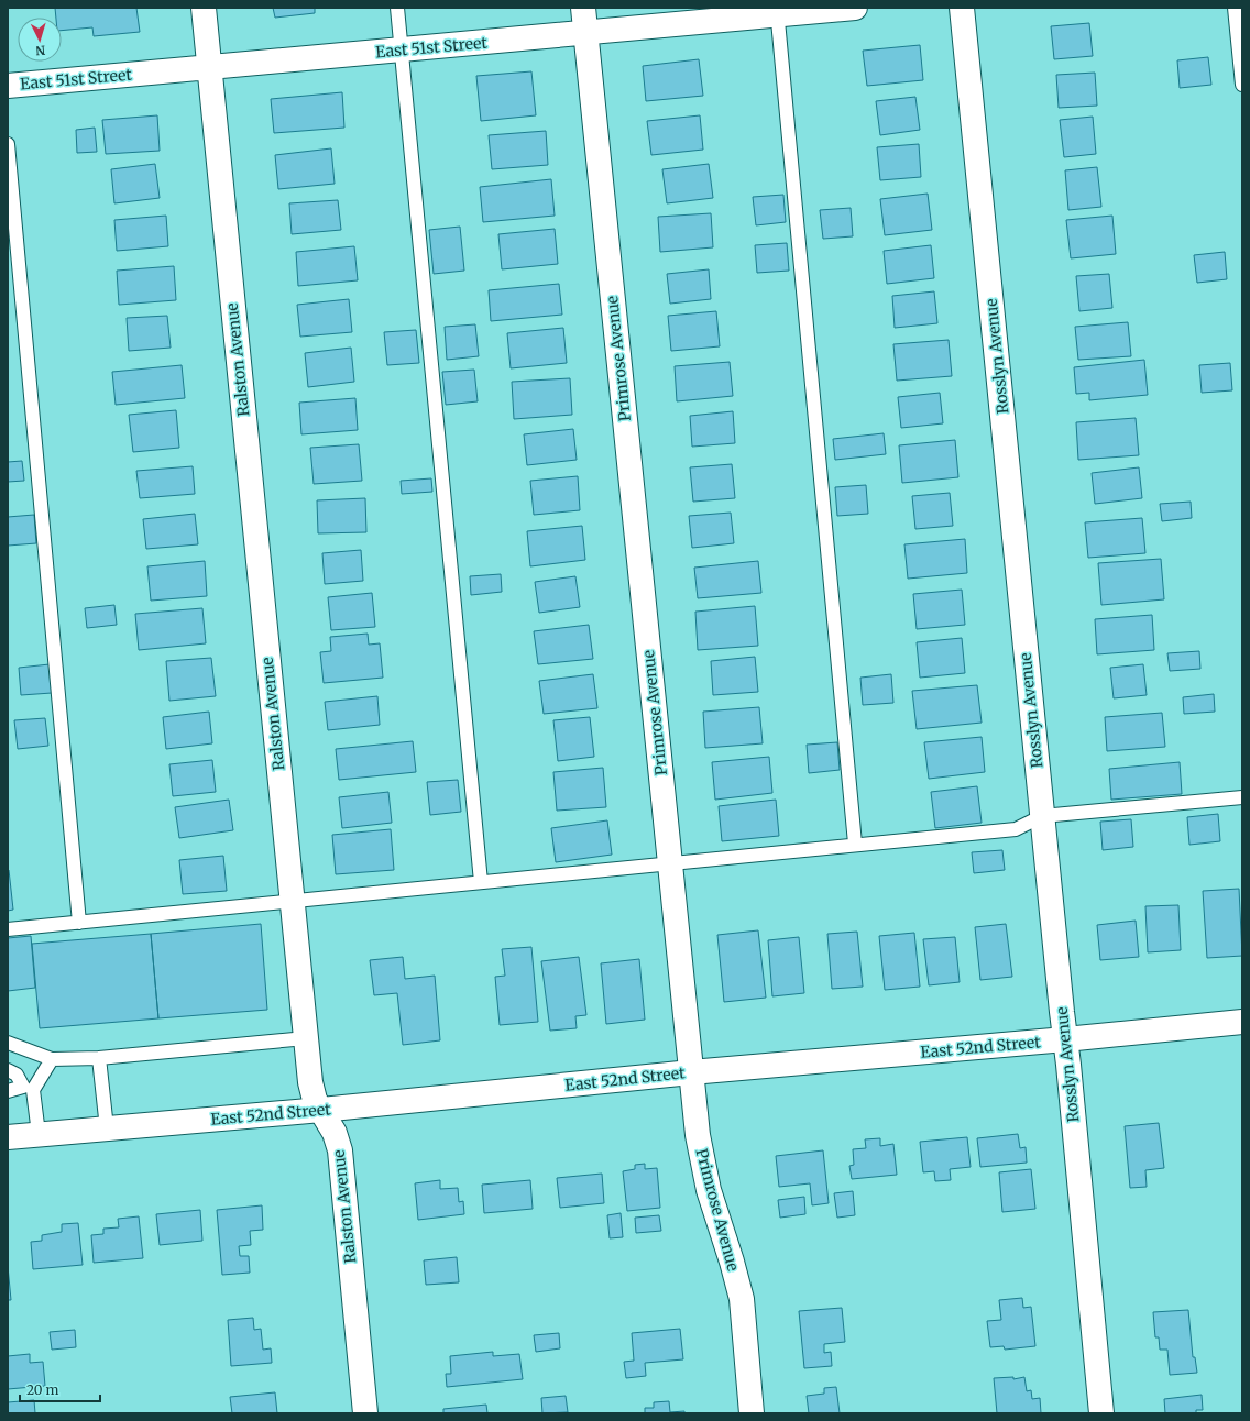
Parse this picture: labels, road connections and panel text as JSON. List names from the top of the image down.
{
  "streets": {
    "street": [
      "East 51st Street",
      "Rosslyn Avenue",
      "Primrose Avenue",
      "Ralston Avenue",
      "East 52nd Street"
    ]
  },
  "crossings": [
    ["East 51st Street", "Primrose Avenue"],
    ["East 51st Street", "Ralston Avenue"],
    ["Rosslyn Avenue", "East 52nd Street"],
    ["Primrose Avenue", "East 52nd Street"],
    ["Ralston Avenue", "East 52nd Street"]
  ],
  "scale_bar": "20 m",
  "north": "bottom"
}
